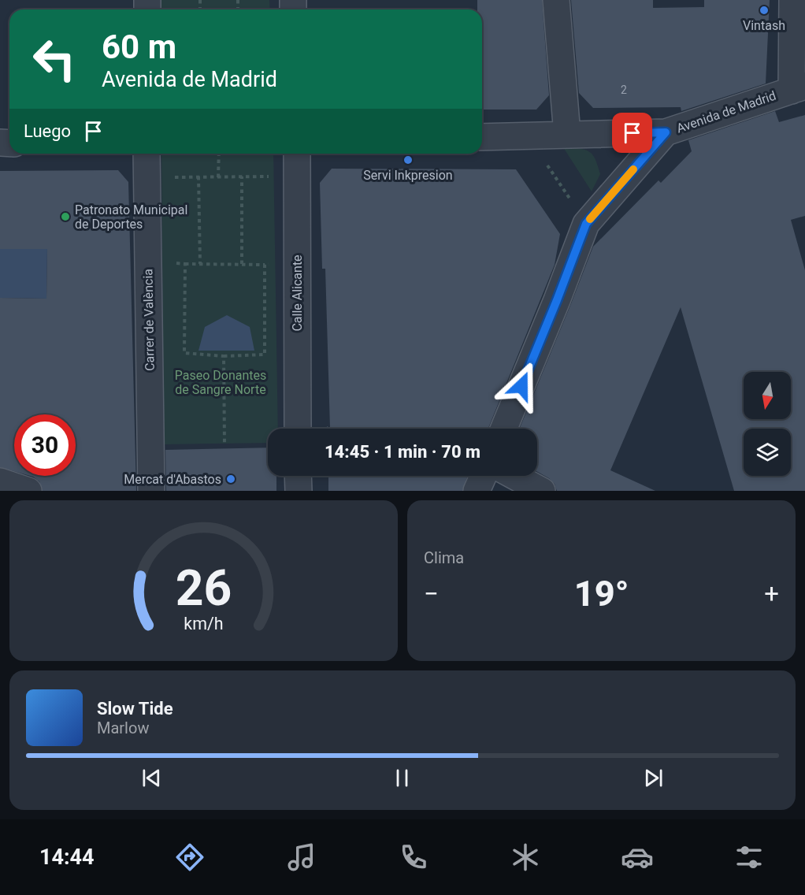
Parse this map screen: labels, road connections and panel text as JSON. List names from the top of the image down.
{
  "streets": {
    "street": ["Avenida de Madrid", "Calle Alicante", "Carrer de València"]
  },
  "parks": ["Paseo Donantes de Sangre Norte"],
  "places": [
    "Vintash",
    "Servi Inkpresion",
    "Patronato Municipal de Deportes",
    "Mercat d'Abastos"
  ],
  "house_numbers": ["2"],
  "north": "bottom",
  "page": {
    "turn": ["60 m", "Avenida de Madrid"],
    "then": "Luego",
    "limit": "30",
    "trip": "14:45 · 1 min · 70 m",
    "tile": "Clima",
    "heat": ["−", "19°", "+"],
    "song": ["Slow Tide", "Marlow"],
    "tabs": "14:44",
    "gauge": ["26", "km/h"]
  }
}
